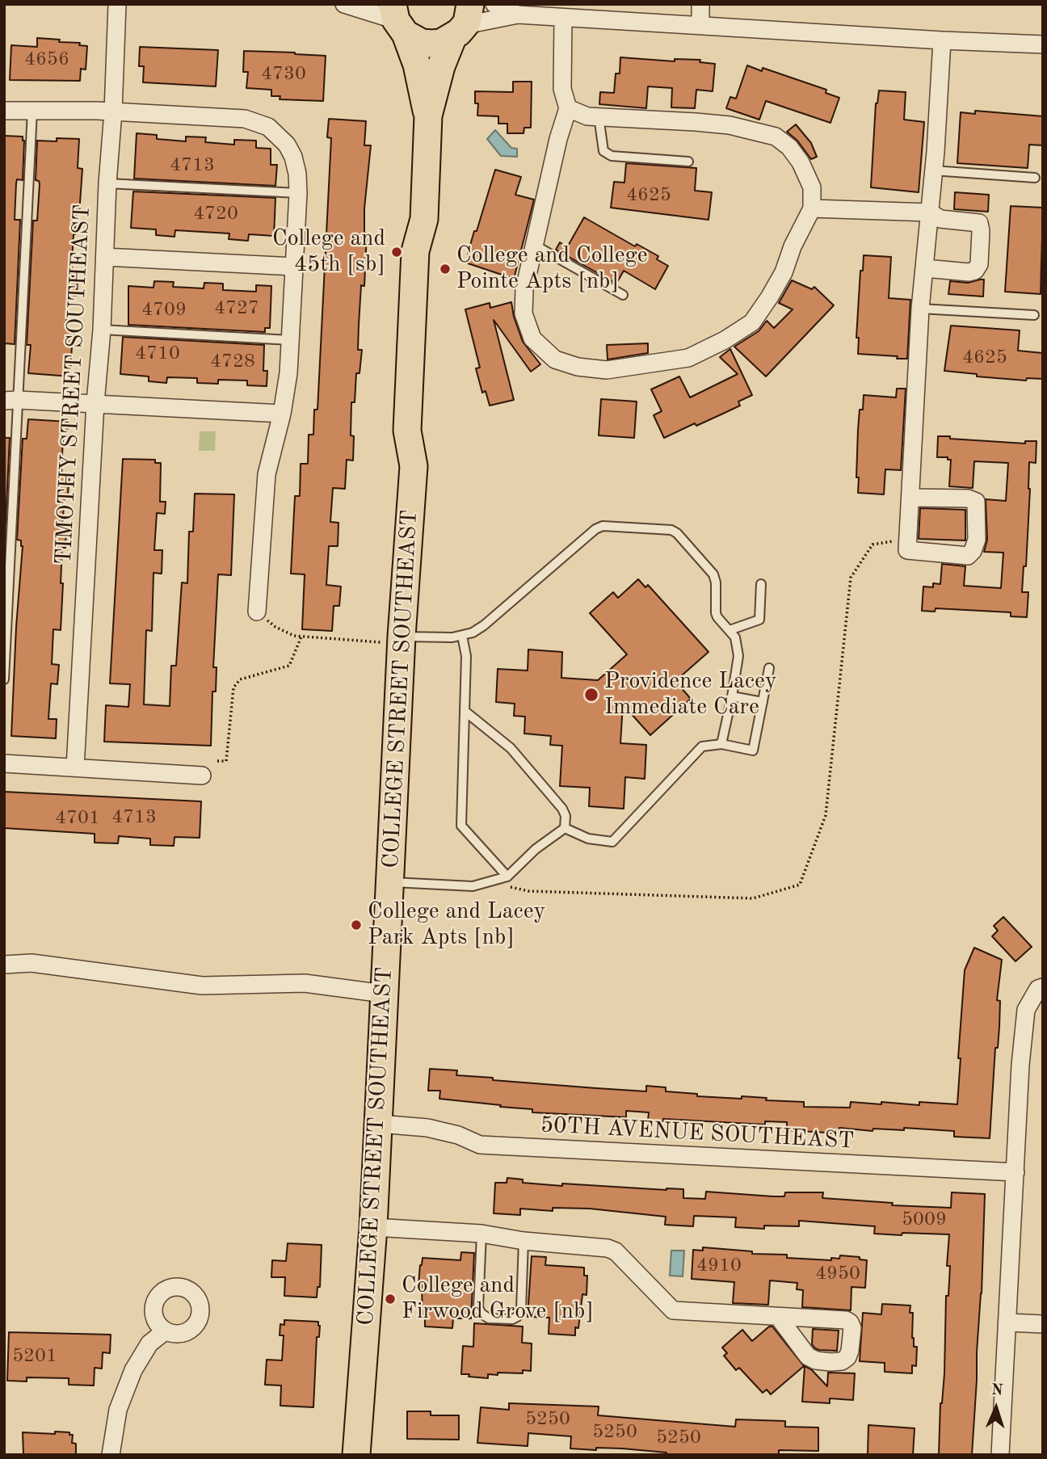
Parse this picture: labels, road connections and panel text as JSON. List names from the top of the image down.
{
  "streets": {
    "main road": ["COLLEGE STREET SOUTHEAST"],
    "street": ["TIMOTHY STREET SOUTHEAST", "50TH AVENUE SOUTHEAST"]
  },
  "crossings": [
    ["COLLEGE STREET SOUTHEAST", "50TH AVENUE SOUTHEAST"]
  ],
  "places": [
    "College and 45th [sb]",
    "College and College Pointe Apts [nb]",
    "Providence Lacey Immediate Care",
    "College and Lacey Park Apts [nb]",
    "College and Firwood Grove [nb]"
  ],
  "house_numbers": [
    "4656",
    "4730",
    "4713",
    "4625",
    "4720",
    "4727",
    "4709",
    "4710",
    "4625",
    "4728",
    "4713",
    "4701",
    "5009",
    "4910",
    "4950",
    "5201",
    "5250",
    "5250",
    "5250"
  ],
  "north": "top"
}
